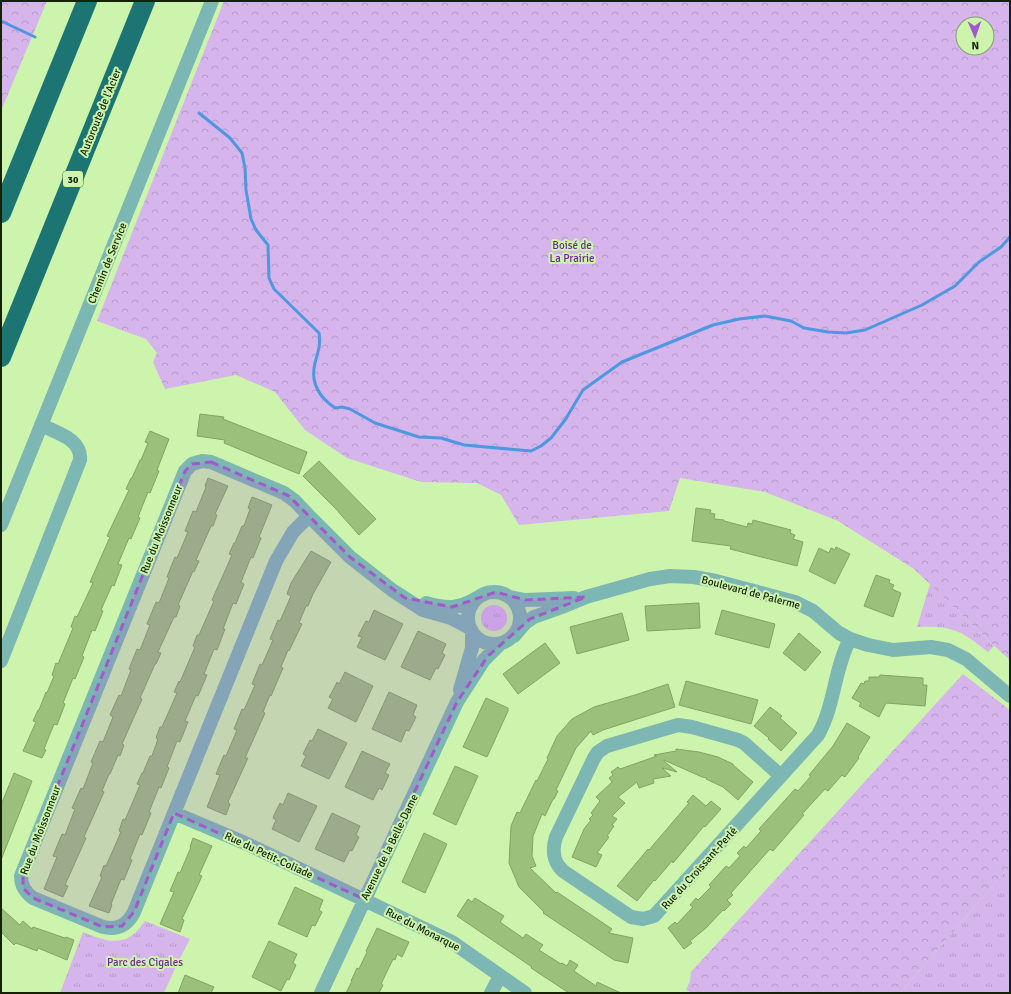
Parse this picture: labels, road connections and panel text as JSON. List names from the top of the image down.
{
  "streets": {
    "highway": ["Autoroute de l'Acier", "30"],
    "street": [
      "Chemin de Service",
      "Rue du Moissonneur",
      "Boulevard de Palerme",
      "Avenue de la Belle-Dame",
      "Rue du Petit-Coliade",
      "Rue du Croissant-Perlé",
      "Rue du Monarque"
    ]
  },
  "crossings": [
    ["Rue du Moissonneur", "Boulevard de Palerme"],
    ["Rue du Moissonneur", "Avenue de la Belle-Dame"],
    ["Rue du Moissonneur", "Rue du Petit-Coliade"],
    ["Boulevard de Palerme", "Avenue de la Belle-Dame"],
    ["Boulevard de Palerme", "Rue du Croissant-Perlé"],
    ["Avenue de la Belle-Dame", "Rue du Petit-Coliade"],
    ["Avenue de la Belle-Dame", "Rue du Monarque"],
    ["Rue du Petit-Coliade", "Rue du Monarque"]
  ],
  "parks": ["Boisé de La Prairie", "Parc des Cigales"],
  "north": "bottom"
}
